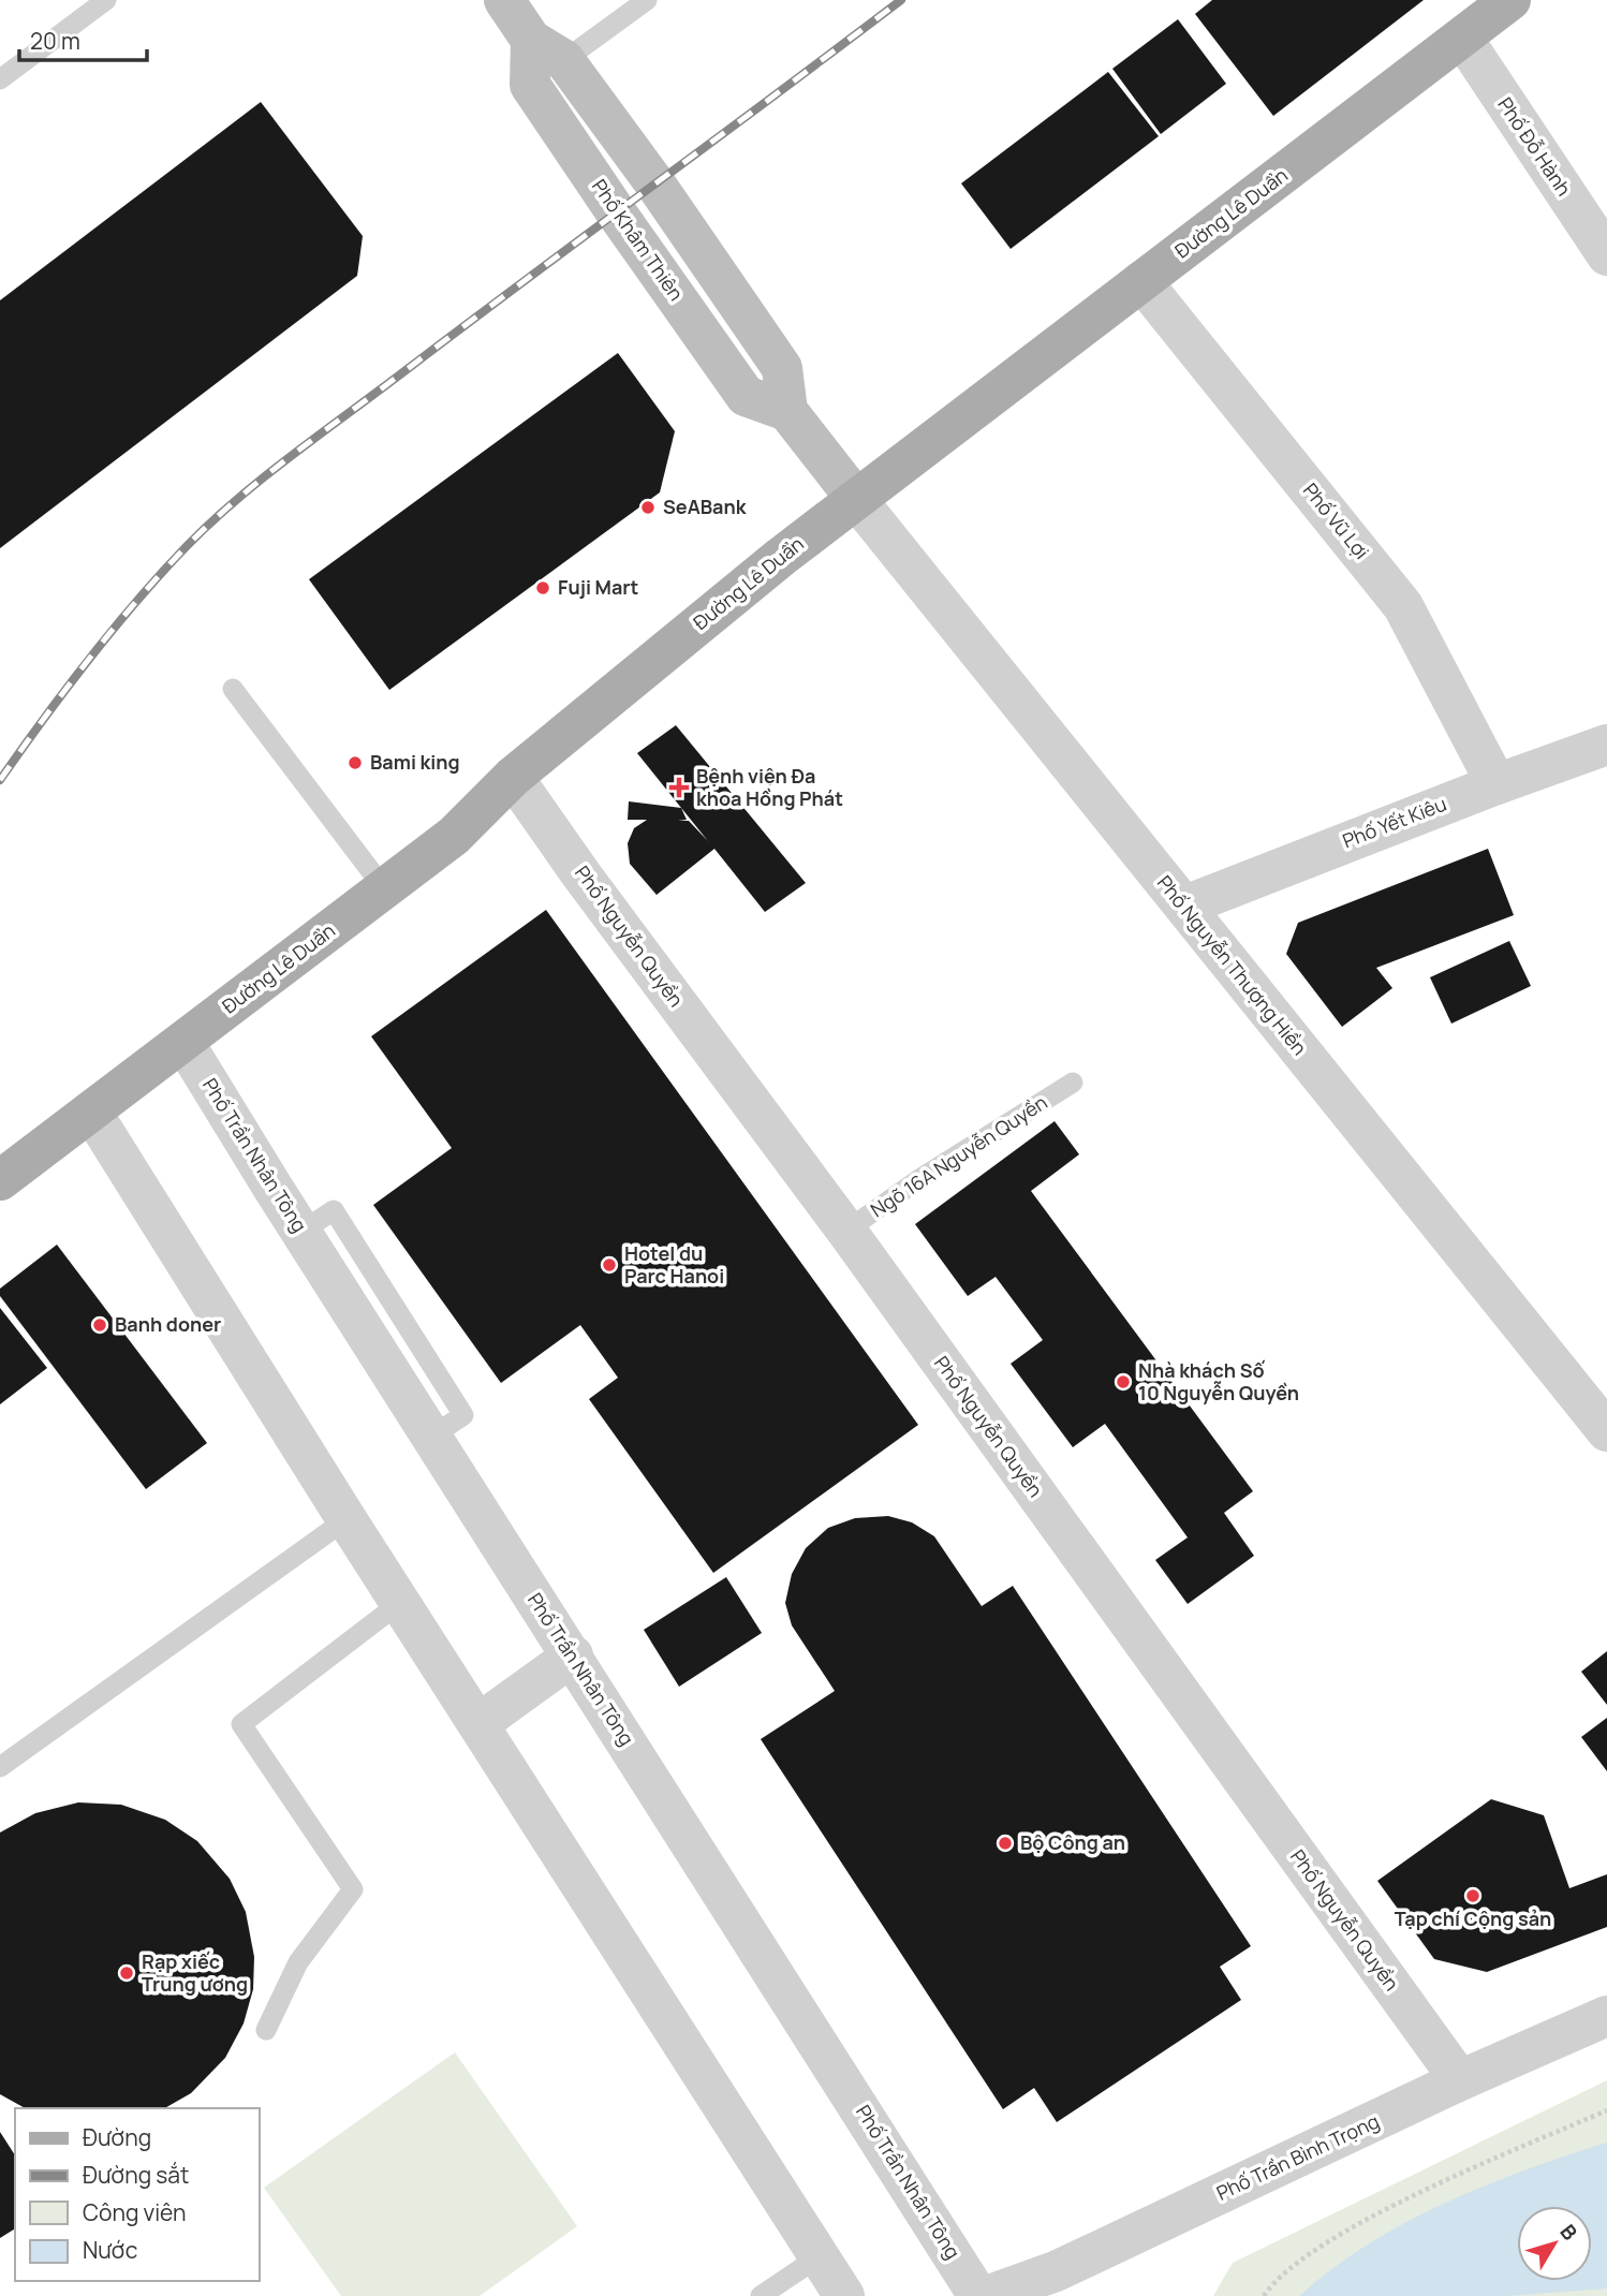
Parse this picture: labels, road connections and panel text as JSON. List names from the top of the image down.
{
  "streets": {
    "main road": ["Đường Lê Duẩn", "Phố Khâm Thiên"],
    "street": [
      "Phố Đỗ Hành",
      "Phố Vũ Lợi",
      "Phố Yết Kiêu",
      "Phố Nguyễn Quyền",
      "Phố Nguyễn Thượng Hiền",
      "Phố Trần Nhân Tông",
      "Phố Trần Bình Trọng"
    ],
    "lane": ["Ngõ 16A Nguyễn Quyền"]
  },
  "crossings": [
    ["Phố Đỗ Hành", "Đường Lê Duẩn"],
    ["Đường Lê Duẩn", "Phố Khâm Thiên"],
    ["Đường Lê Duẩn", "Phố Vũ Lợi"],
    ["Đường Lê Duẩn", "Phố Nguyễn Quyền"],
    ["Đường Lê Duẩn", "Phố Nguyễn Thượng Hiền"],
    ["Đường Lê Duẩn", "Phố Trần Nhân Tông"],
    ["Phố Khâm Thiên", "Phố Nguyễn Thượng Hiền"],
    ["Phố Vũ Lợi", "Phố Yết Kiêu"],
    ["Phố Yết Kiêu", "Phố Nguyễn Thượng Hiền"],
    ["Phố Nguyễn Quyền", "Ngõ 16A Nguyễn Quyền"],
    ["Phố Nguyễn Quyền", "Phố Trần Bình Trọng"]
  ],
  "places": {
    "other": [
      "SeABank",
      "Fuji Mart",
      "Bami king",
      "Hotel du Parc Hanoi",
      "Banh doner",
      "Nhà khách Số 10 Nguyễn Quyền",
      "Bộ Công an",
      "Tạp chí Cộng sản",
      "Rạp xiếc Trung ương"
    ],
    "health": ["Bệnh viện Đa khoa Hồng Phát"]
  },
  "legend": [
    "Đường",
    "Đường sắt",
    "Công viên",
    "Nước"
  ],
  "scale_bar": "20 m",
  "north": "top right"
}
